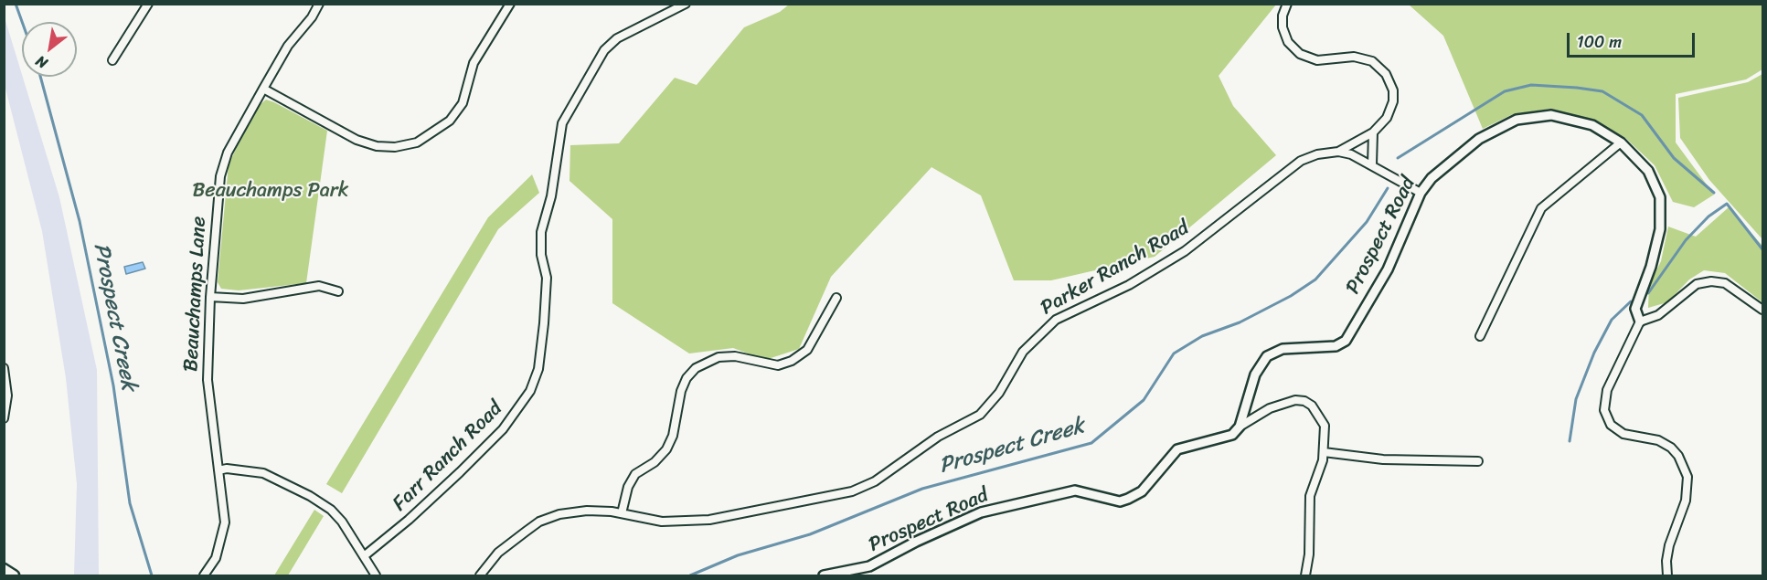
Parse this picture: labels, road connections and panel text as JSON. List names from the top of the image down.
{
  "streets": {
    "street": [
      "Prospect Road",
      "Parker Ranch Road",
      "Beauchamps Lane",
      "Farr Ranch Road"
    ]
  },
  "crossings": [
    ["Prospect Road", "Parker Ranch Road"]
  ],
  "water": ["Prospect Creek"],
  "parks": ["Beauchamps Park"],
  "scale_bar": "100 m",
  "north": "bottom left"
}
